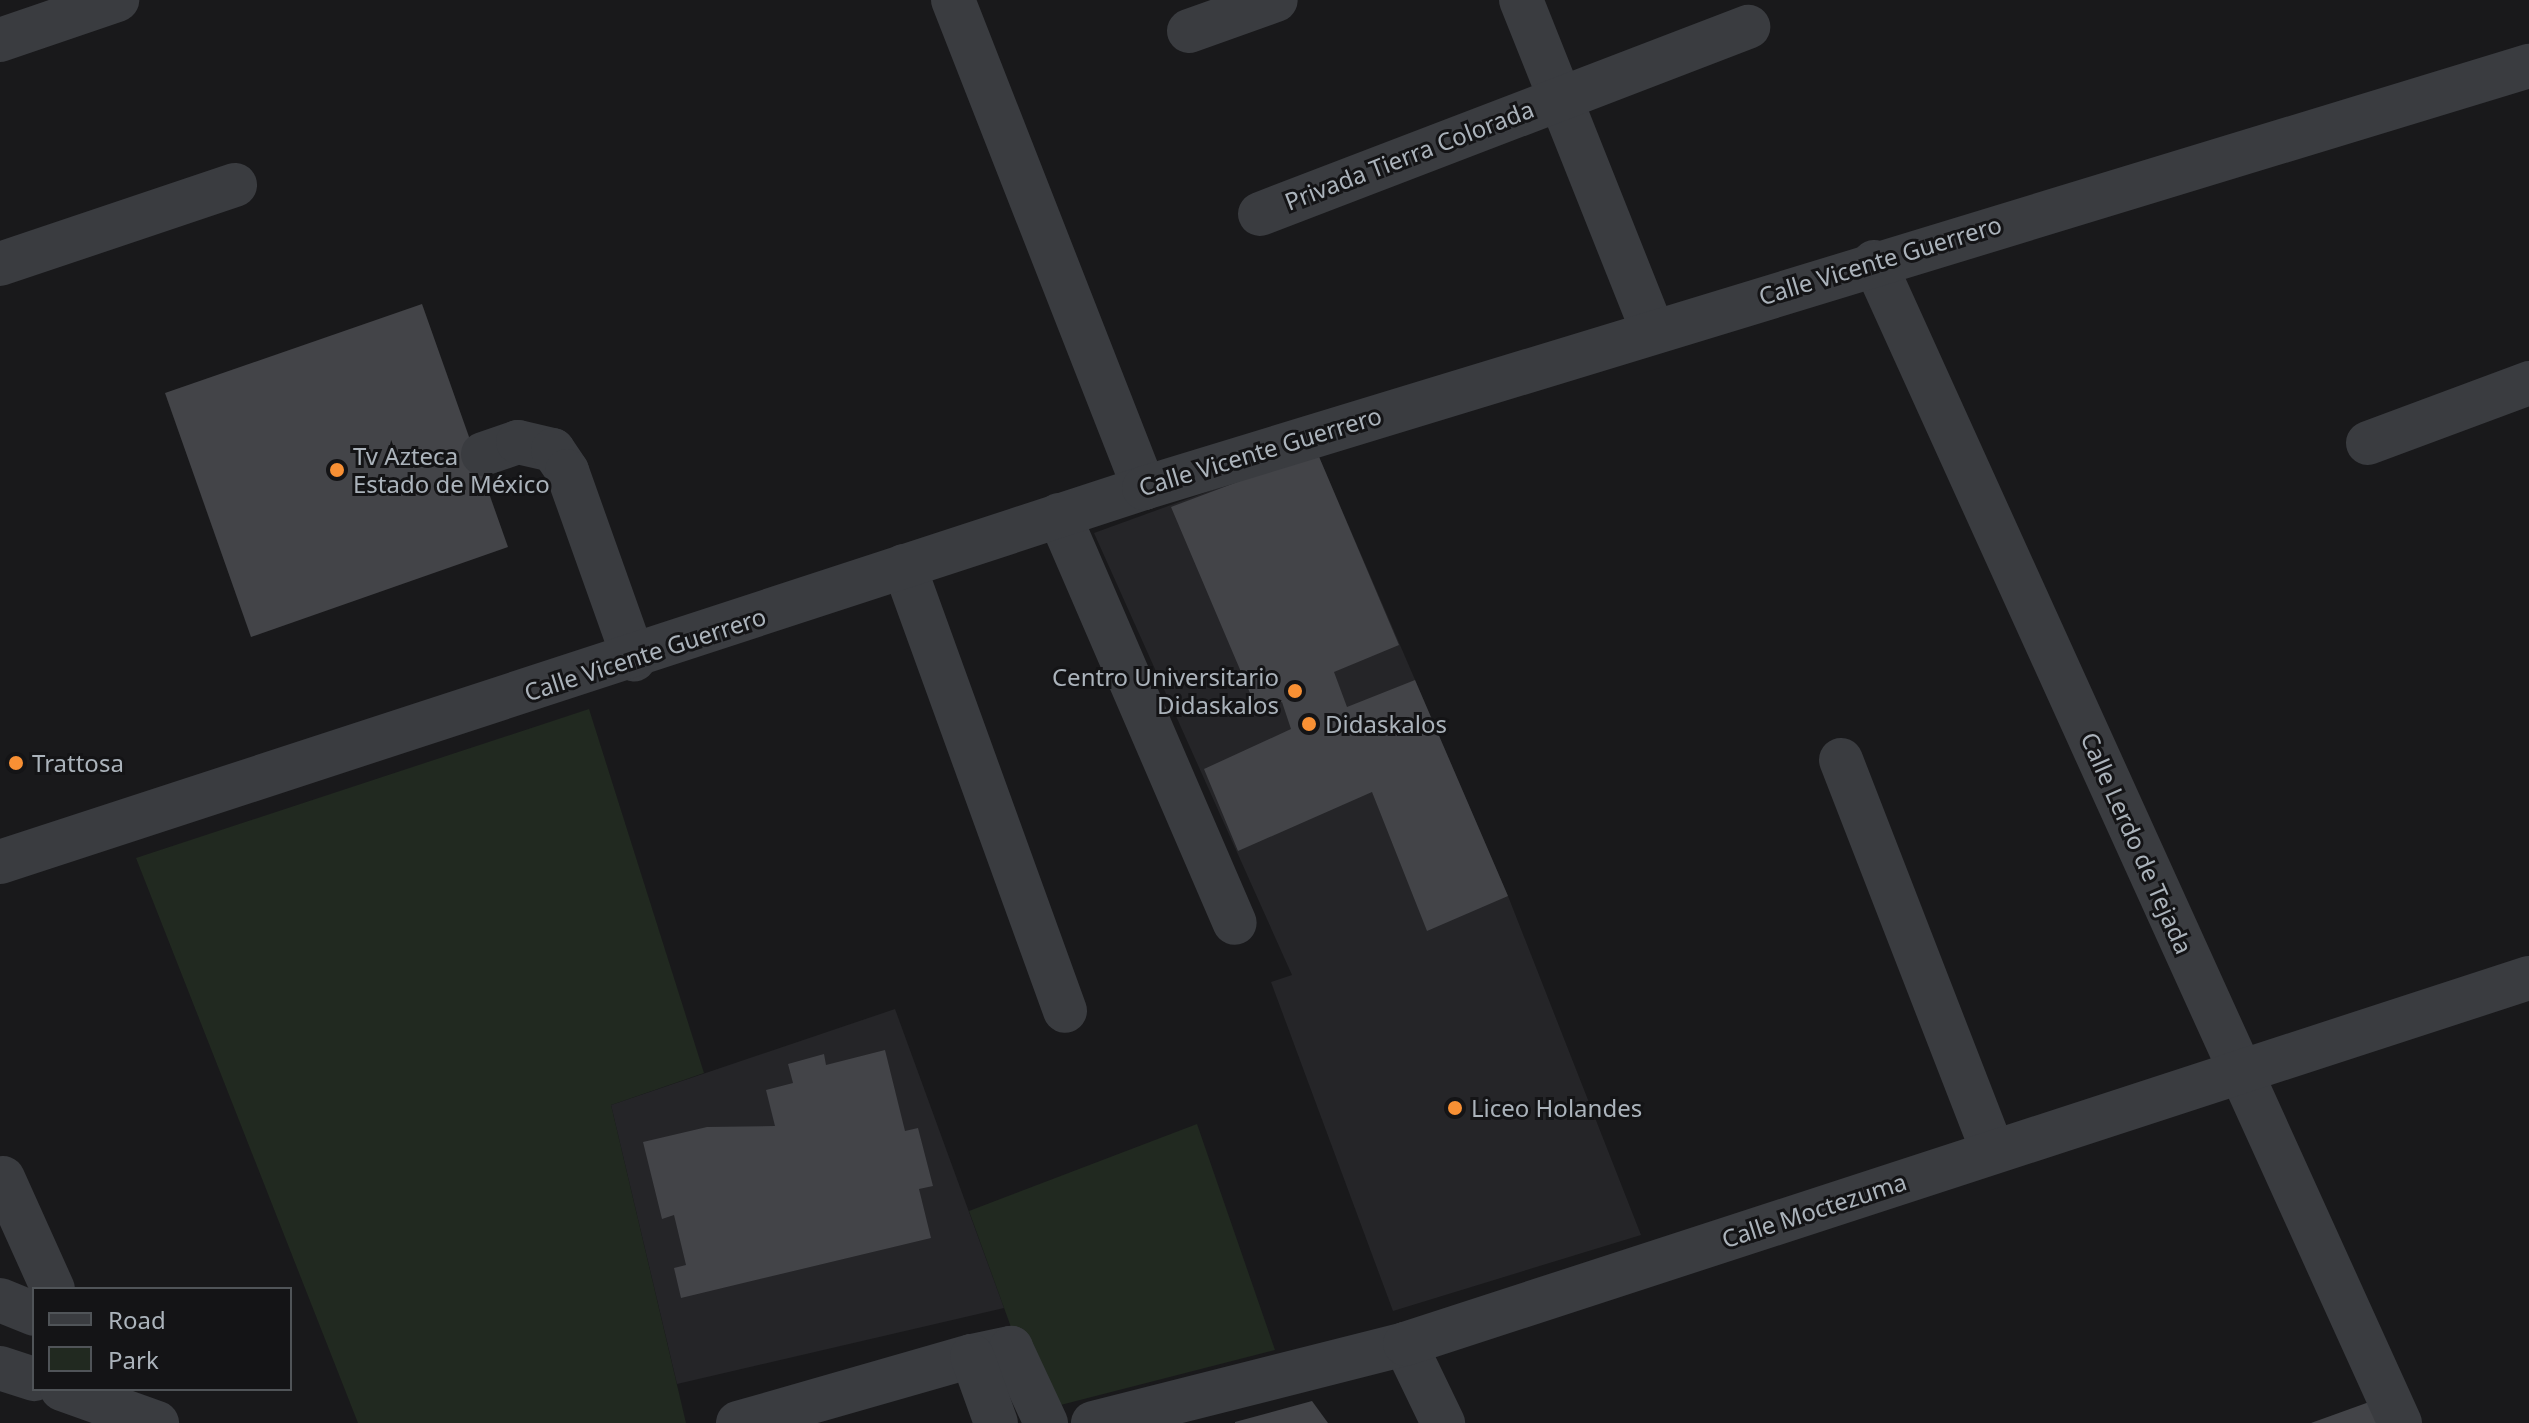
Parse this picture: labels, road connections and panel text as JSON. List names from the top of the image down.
{
  "streets": {
    "street": [
      "Privada Tierra Colorada",
      "Calle Vicente Guerrero",
      "Calle Lerdo de Tejada",
      "Calle Moctezuma"
    ]
  },
  "crossings": [
    ["Calle Vicente Guerrero", "Calle Lerdo de Tejada"],
    ["Calle Lerdo de Tejada", "Calle Moctezuma"]
  ],
  "places": [
    "Tv Azteca Estado de México",
    "Centro Universitario Didaskalos",
    "Didaskalos",
    "Trattosa",
    "Liceo Holandes"
  ],
  "legend": ["Road", "Park"]
}
